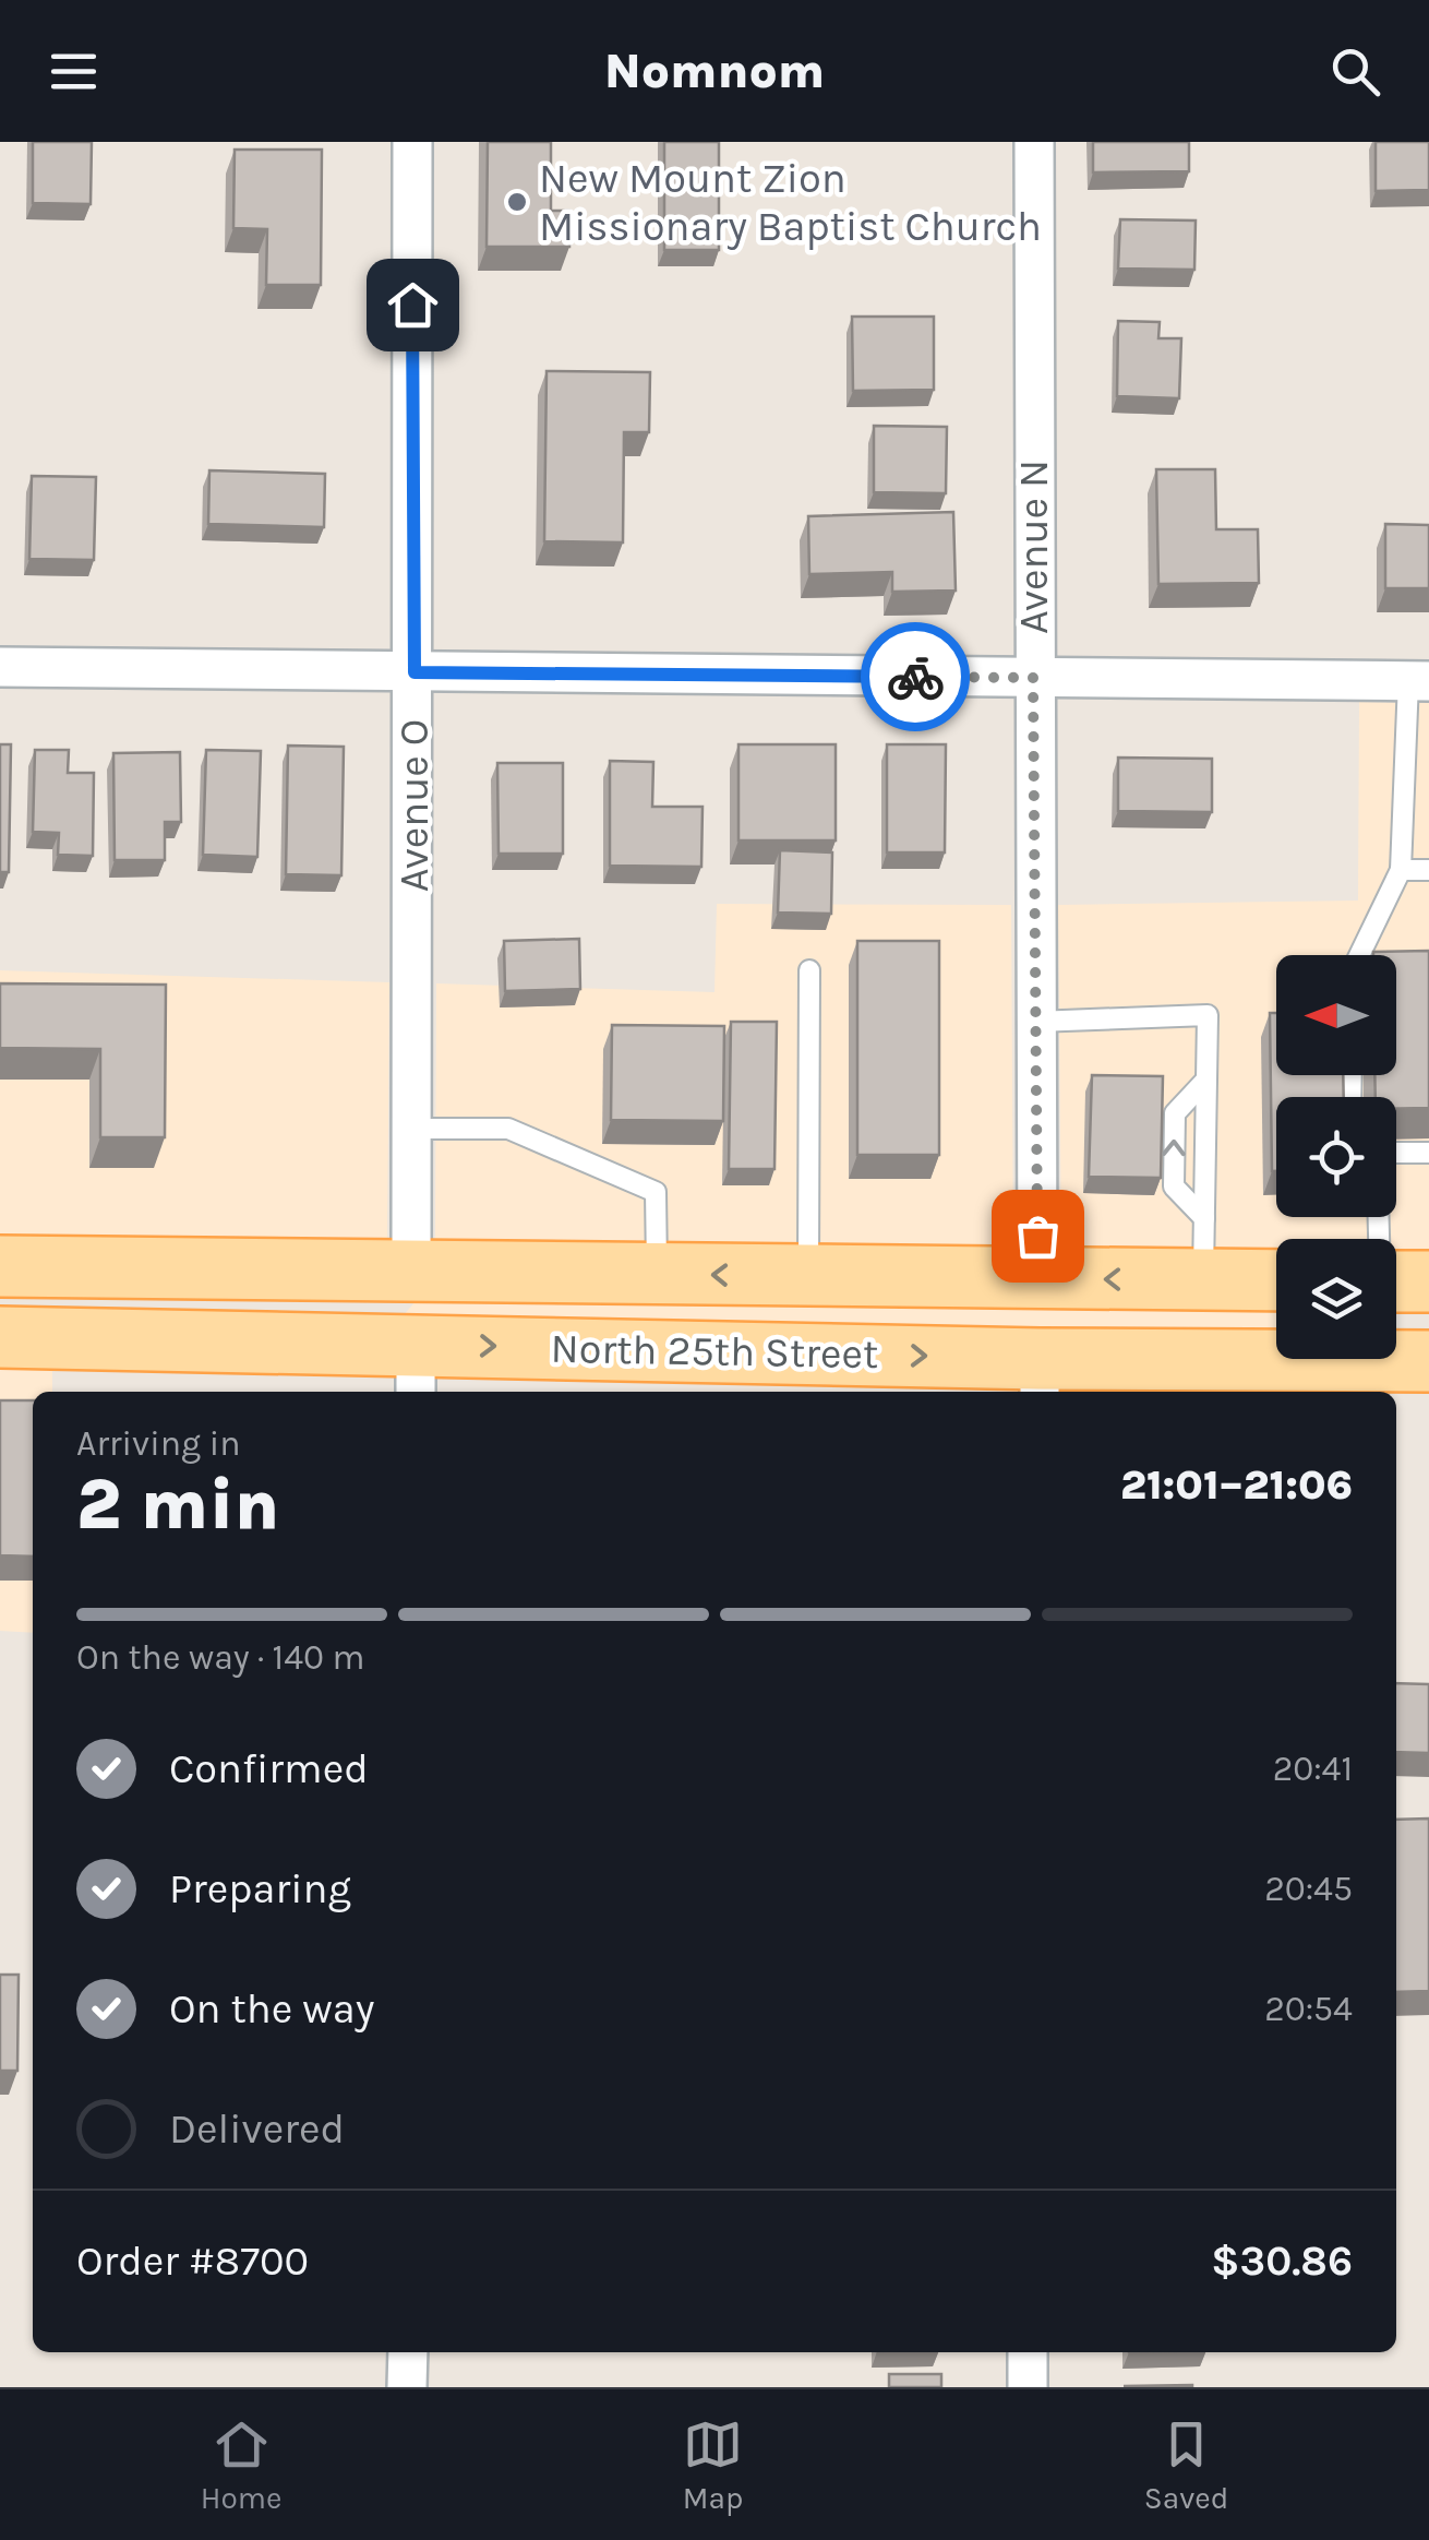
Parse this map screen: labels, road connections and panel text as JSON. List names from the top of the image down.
{
  "streets": {
    "main road": ["North 25th Street"],
    "street": ["Avenue N", "Avenue O"]
  },
  "crossings": [
    ["Avenue N", "North 25th Street"],
    ["Avenue O", "North 25th Street"]
  ],
  "places": ["New Mount Zion Missionary Baptist Church"],
  "north": "left",
  "page": {
    "header": "Nomnom",
    "heading": ["2 min", "Arriving in", "21:01–21:06"],
    "panel": ["Order #8700", "$30.86"],
    "bar": "On the way · 140 m",
    "list": [
      ["Confirmed", "20:41"],
      ["Preparing", "20:45"],
      ["On the way", "20:54"],
      "Delivered"
    ],
    "tabs": ["Home", "Map", "Saved"]
  }
}
